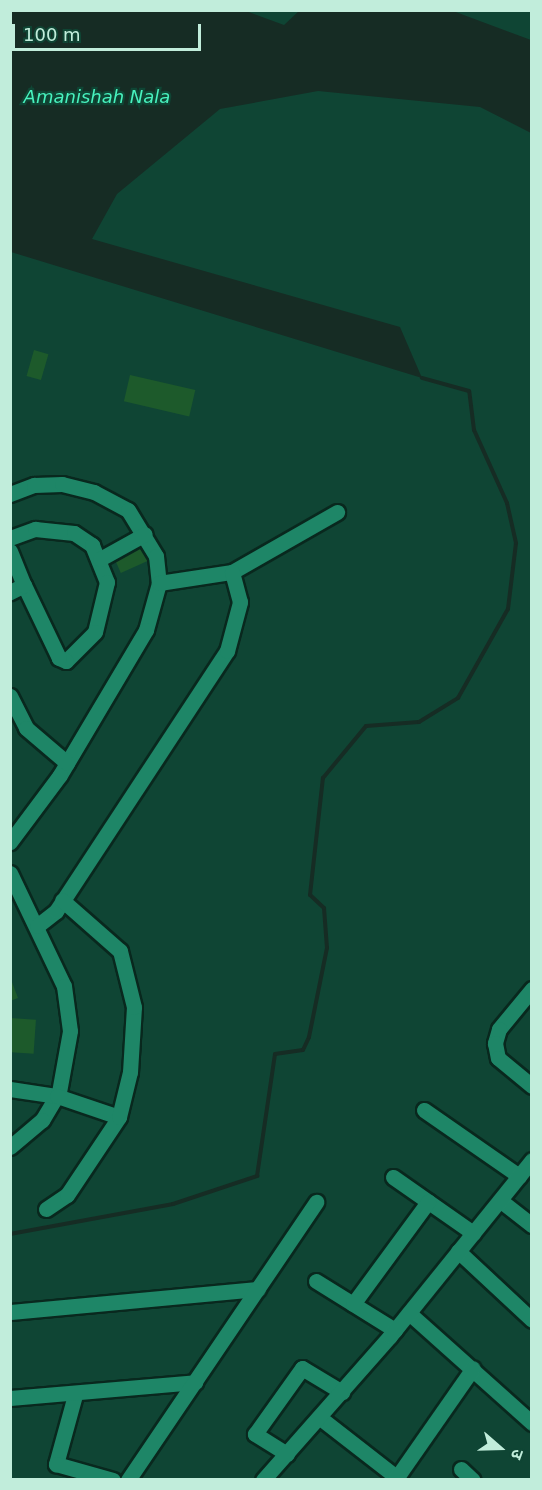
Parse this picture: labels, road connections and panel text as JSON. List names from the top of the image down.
{
  "water": ["Amanishah Nala"],
  "scale_bar": "100 m",
  "north": "right"
}
